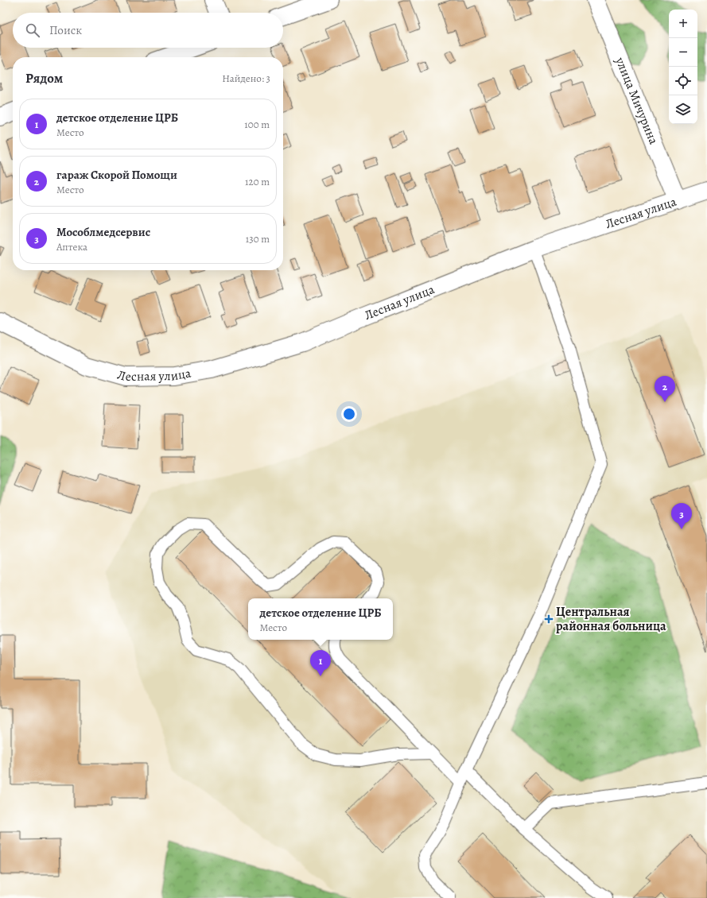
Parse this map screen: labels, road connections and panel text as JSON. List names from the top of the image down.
{
  "streets": {
    "street": ["улица Мичурина", "Лесная улица"]
  },
  "crossings": [
    ["улица Мичурина", "Лесная улица"]
  ],
  "places": {
    "health": ["Центральная районная больница"]
  },
  "page": {
    "map_buttons": ["+", "−"],
    "search": "Поиск",
    "heading": ["Рядом", "Найдено: 3"],
    "list": [
      {
        "mark": "1",
        "name": "детское отделение ЦРБ",
        "note": "Место",
        "value": "100 m"
      },
      {
        "mark": "2",
        "name": "гараж Скорой Помощи",
        "note": "Место",
        "value": "120 m"
      },
      {
        "mark": "3",
        "name": "Мособлмедсервис",
        "note": "Аптека",
        "value": "130 m"
      }
    ],
    "pins": ["2", "3", "1"],
    "popup": ["детское отделение ЦРБ", "Место"]
  }
}
